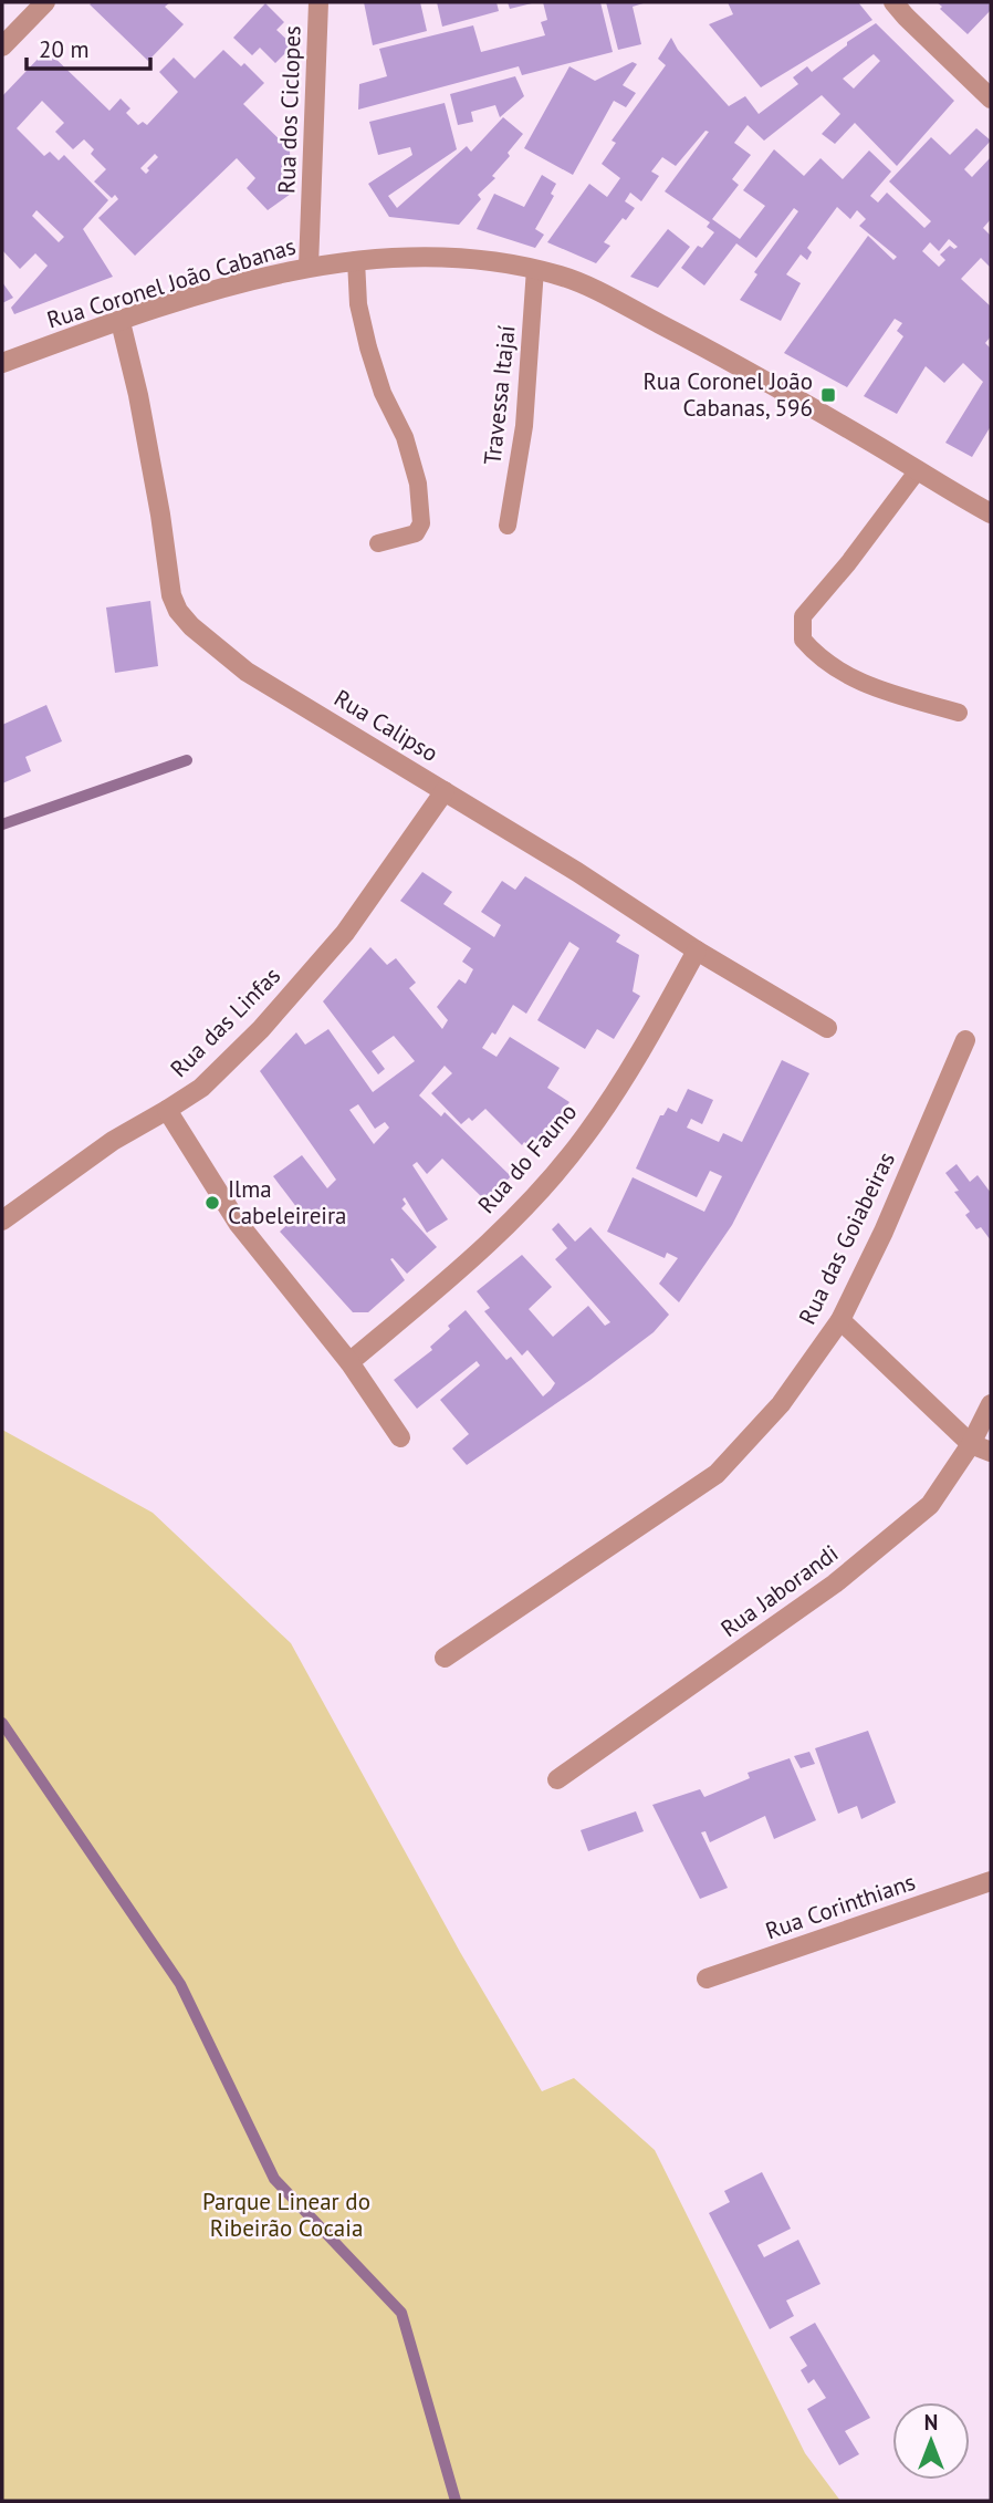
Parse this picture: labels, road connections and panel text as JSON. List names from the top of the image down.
{
  "streets": {
    "street": [
      "Rua dos Ciclopes",
      "Rua Coronel João Cabanas",
      "Rua Calipso",
      "Rua das Linfas",
      "Rua do Fauno",
      "Rua das Goiabeiras",
      "Rua Jaborandi",
      "Rua Corinthians"
    ],
    "lane": ["Travessa Itajaí"]
  },
  "crossings": [
    ["Rua dos Ciclopes", "Rua Coronel João Cabanas"],
    ["Rua Coronel João Cabanas", "Travessa Itajaí"],
    ["Rua Coronel João Cabanas", "Rua Calipso"],
    ["Rua Calipso", "Rua das Linfas"],
    ["Rua Calipso", "Rua do Fauno"],
    ["Rua das Linfas", "Rua do Fauno"]
  ],
  "parks": ["Parque Linear do Ribeirão Cocaia"],
  "places": {
    "transit": ["Rua Coronel João Cabanas, 596"],
    "other": ["Ilma Cabeleireira"]
  },
  "scale_bar": "20 m",
  "north": "top"
}
